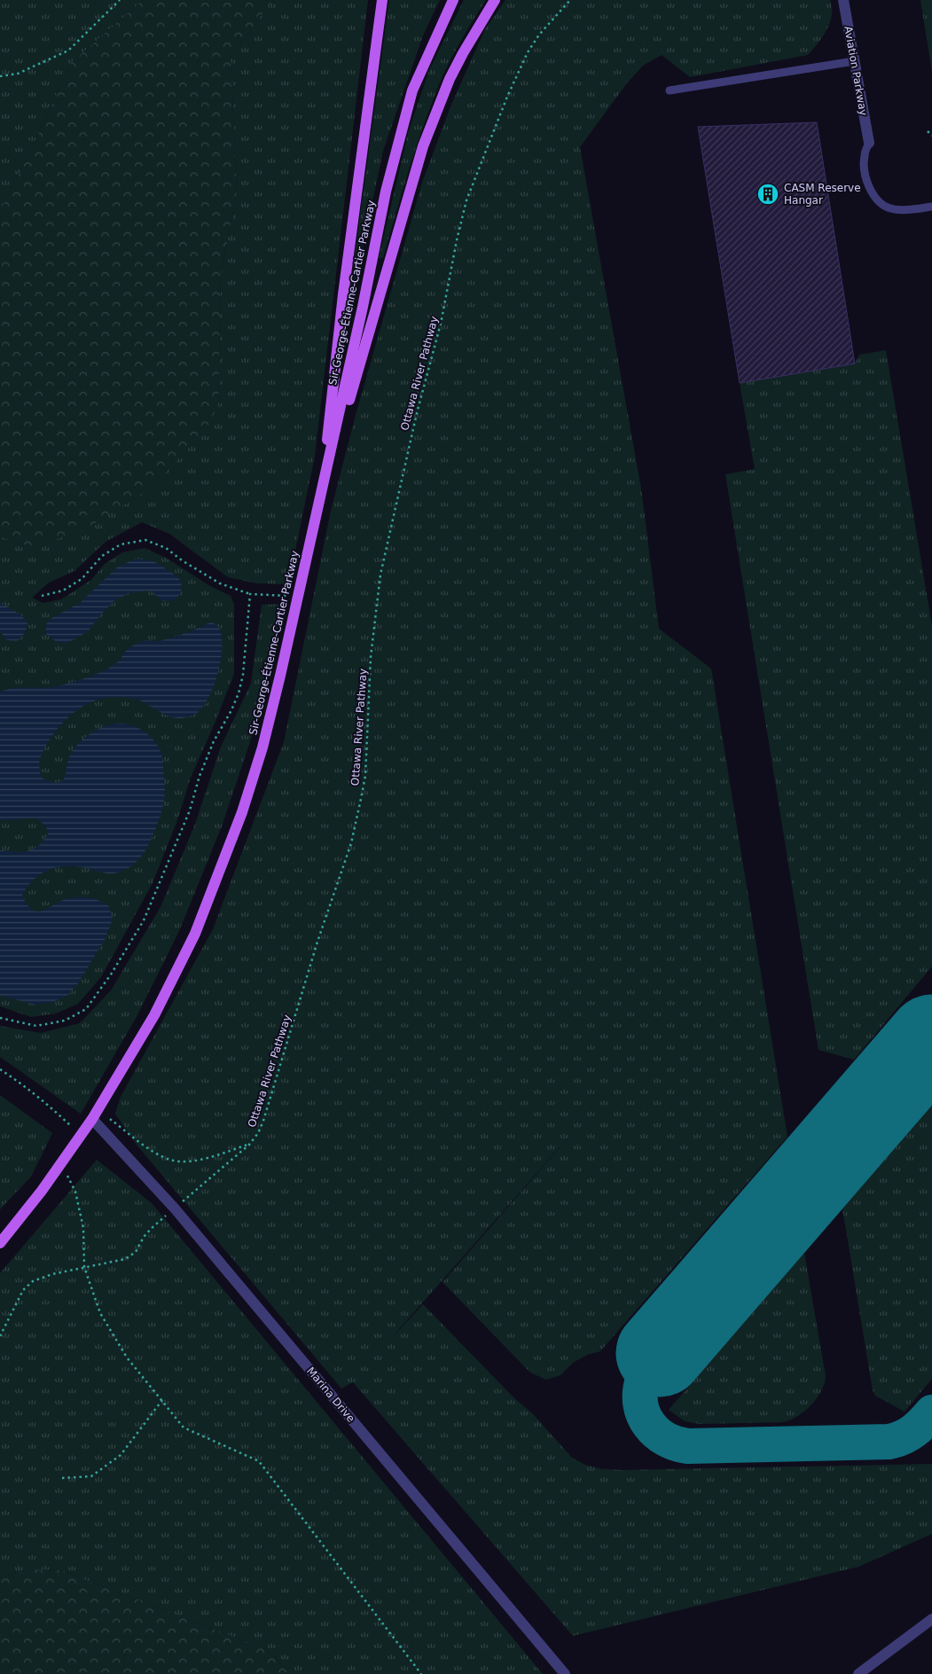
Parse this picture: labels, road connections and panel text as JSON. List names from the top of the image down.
{
  "streets": {
    "main road": ["Sir-George-Étienne-Cartier Parkway"],
    "street": ["Aviation Parkway", "Marina Drive"],
    "path": ["Ottawa River Pathway"]
  },
  "crossings": [
    ["Sir-George-Étienne-Cartier Parkway", "Marina Drive"],
    ["Ottawa River Pathway", "Marina Drive"]
  ],
  "places": {
    "building": ["CASM Reserve Hangar"]
  }
}
